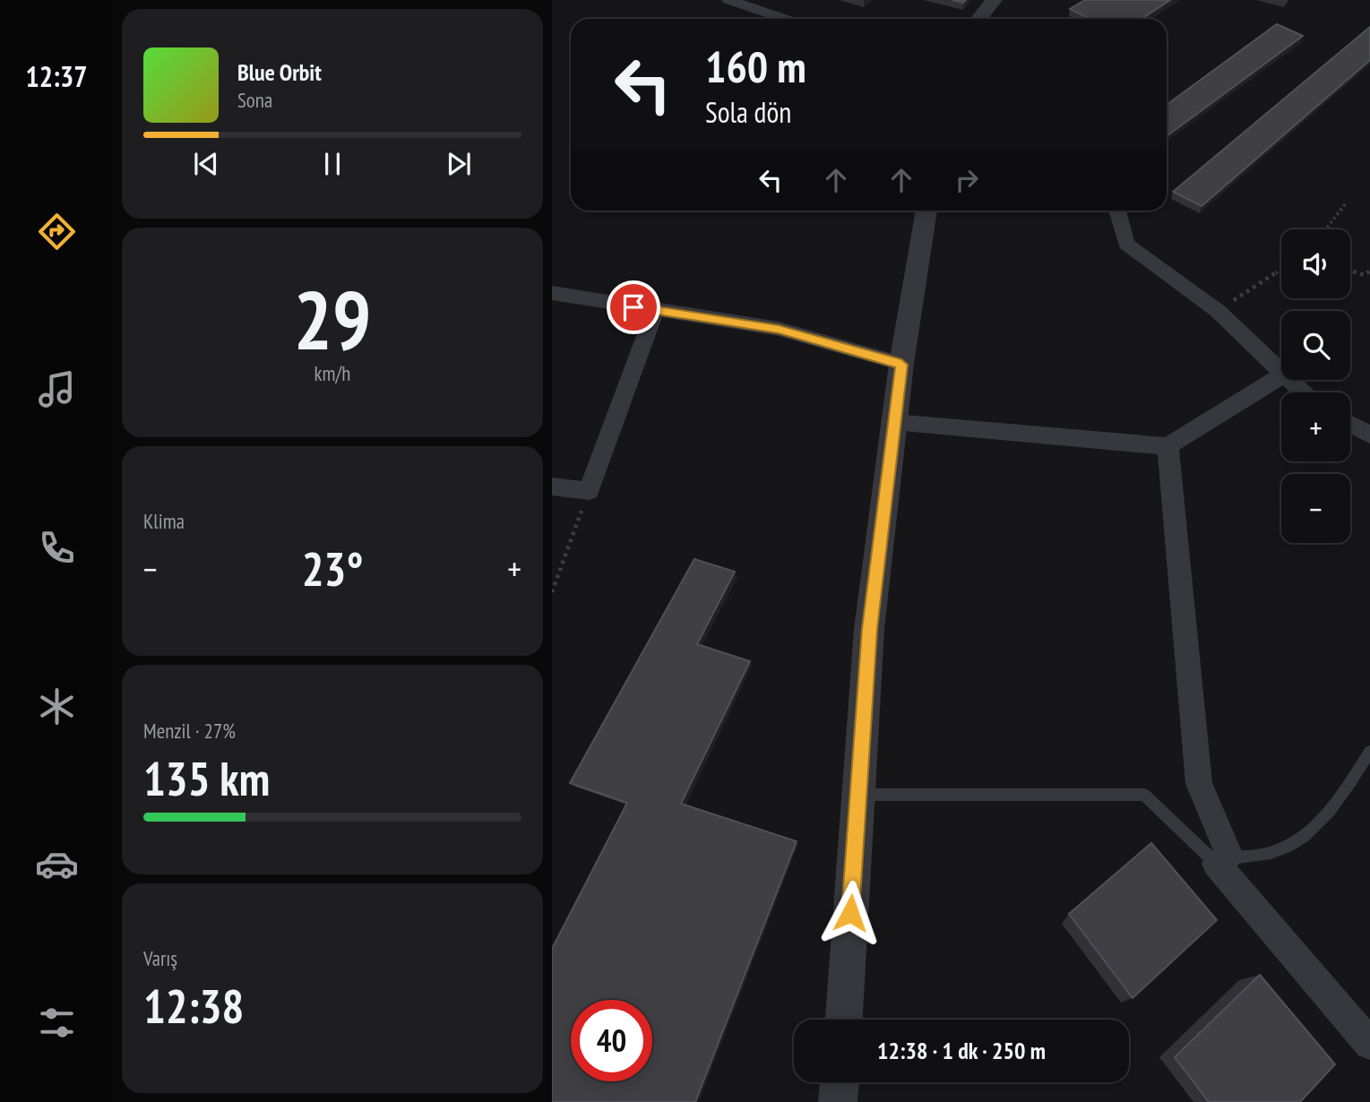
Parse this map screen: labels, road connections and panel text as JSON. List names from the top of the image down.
{
  "page": {
    "tabs": "12:37",
    "turn": ["160 m", "Sola dön"],
    "song": ["Blue Orbit", "Sona"],
    "tile": [
      ["29", "km/h"],
      "Klima",
      ["Menzil · 27%", "135 km"],
      ["Varış", "12:38"]
    ],
    "map_buttons": ["+", "−"],
    "heat": ["−", "23°", "+"],
    "limit": "40",
    "trip": "12:38 · 1 dk · 250 m"
  }
}
